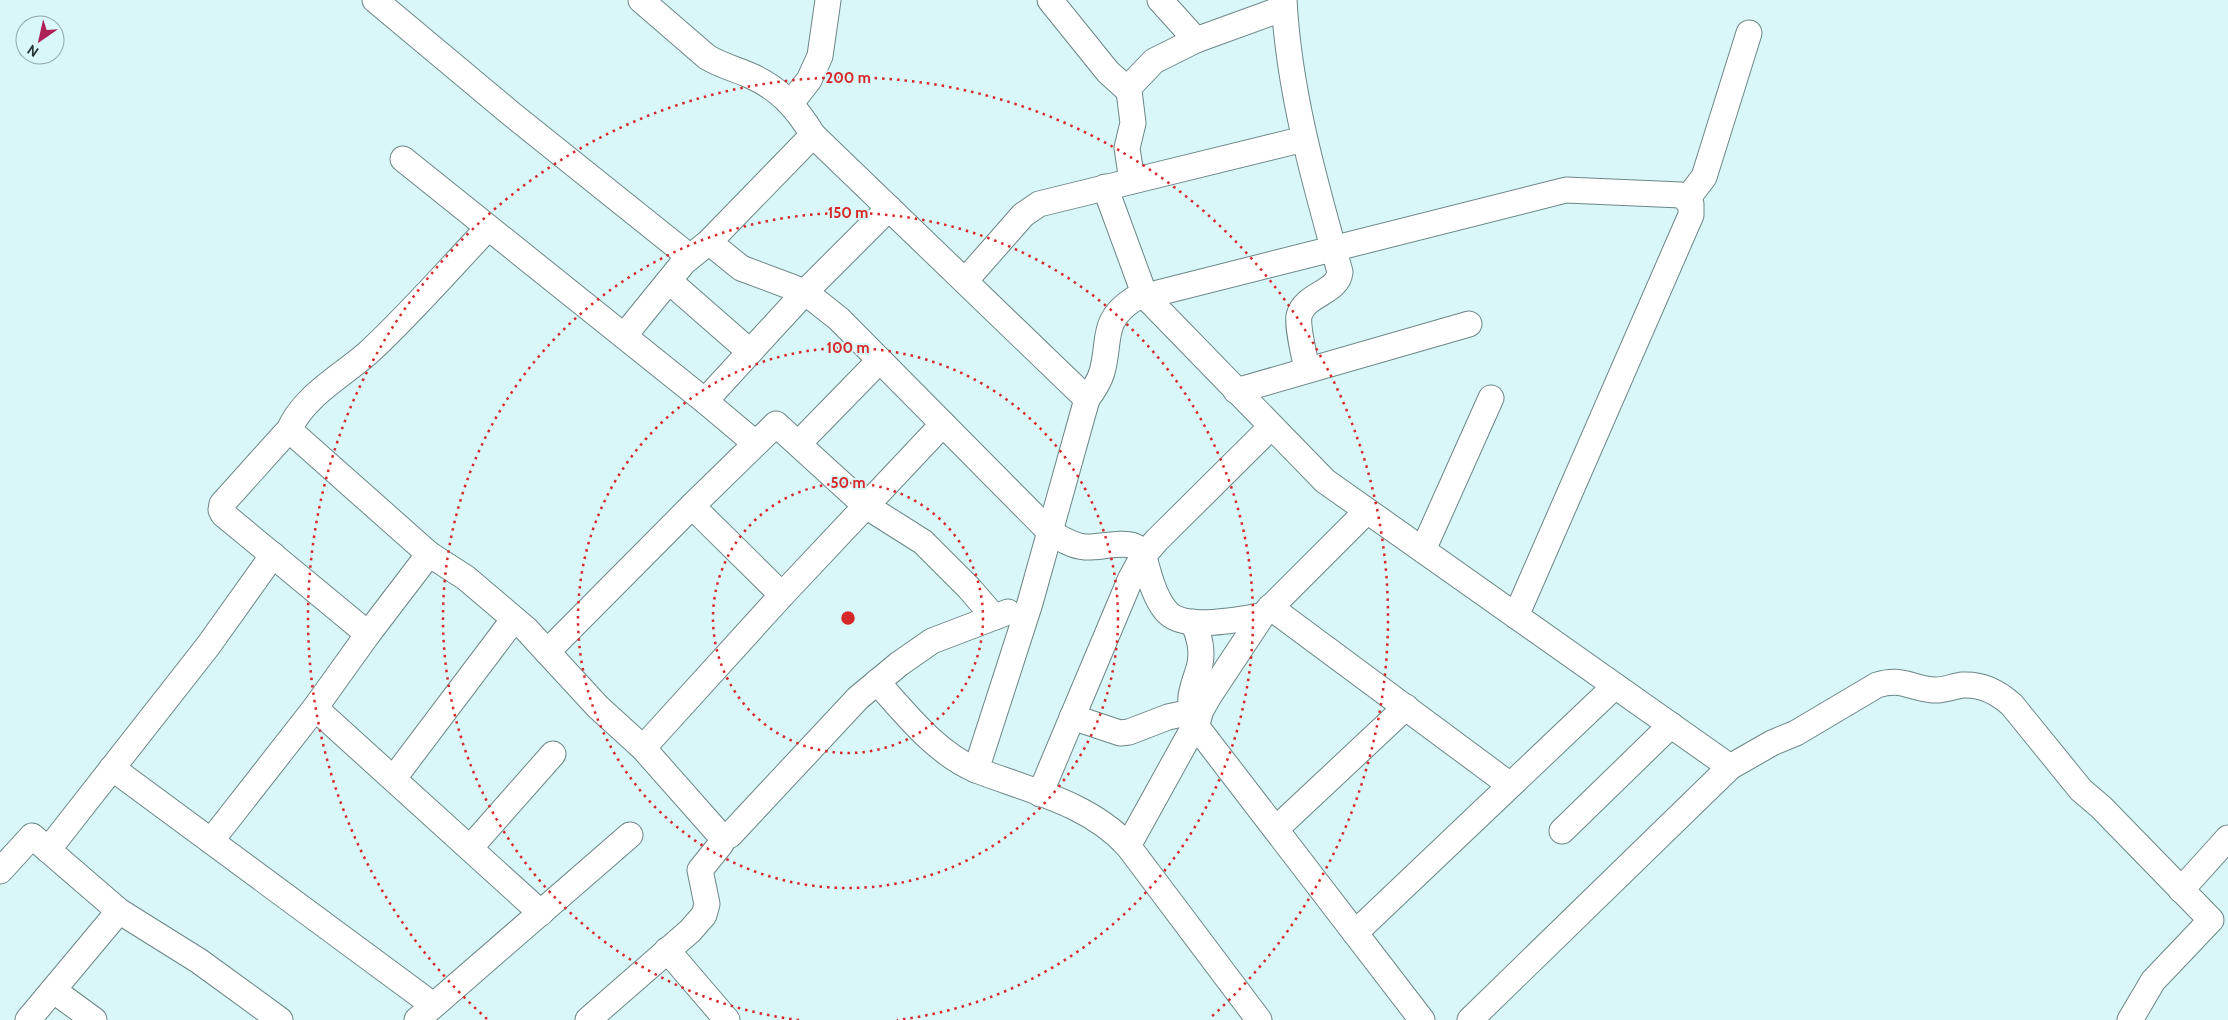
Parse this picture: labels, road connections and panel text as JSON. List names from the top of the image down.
{
  "north": "bottom left",
  "rings": [
    "200 m",
    "150 m",
    "100 m",
    "50 m"
  ]
}
